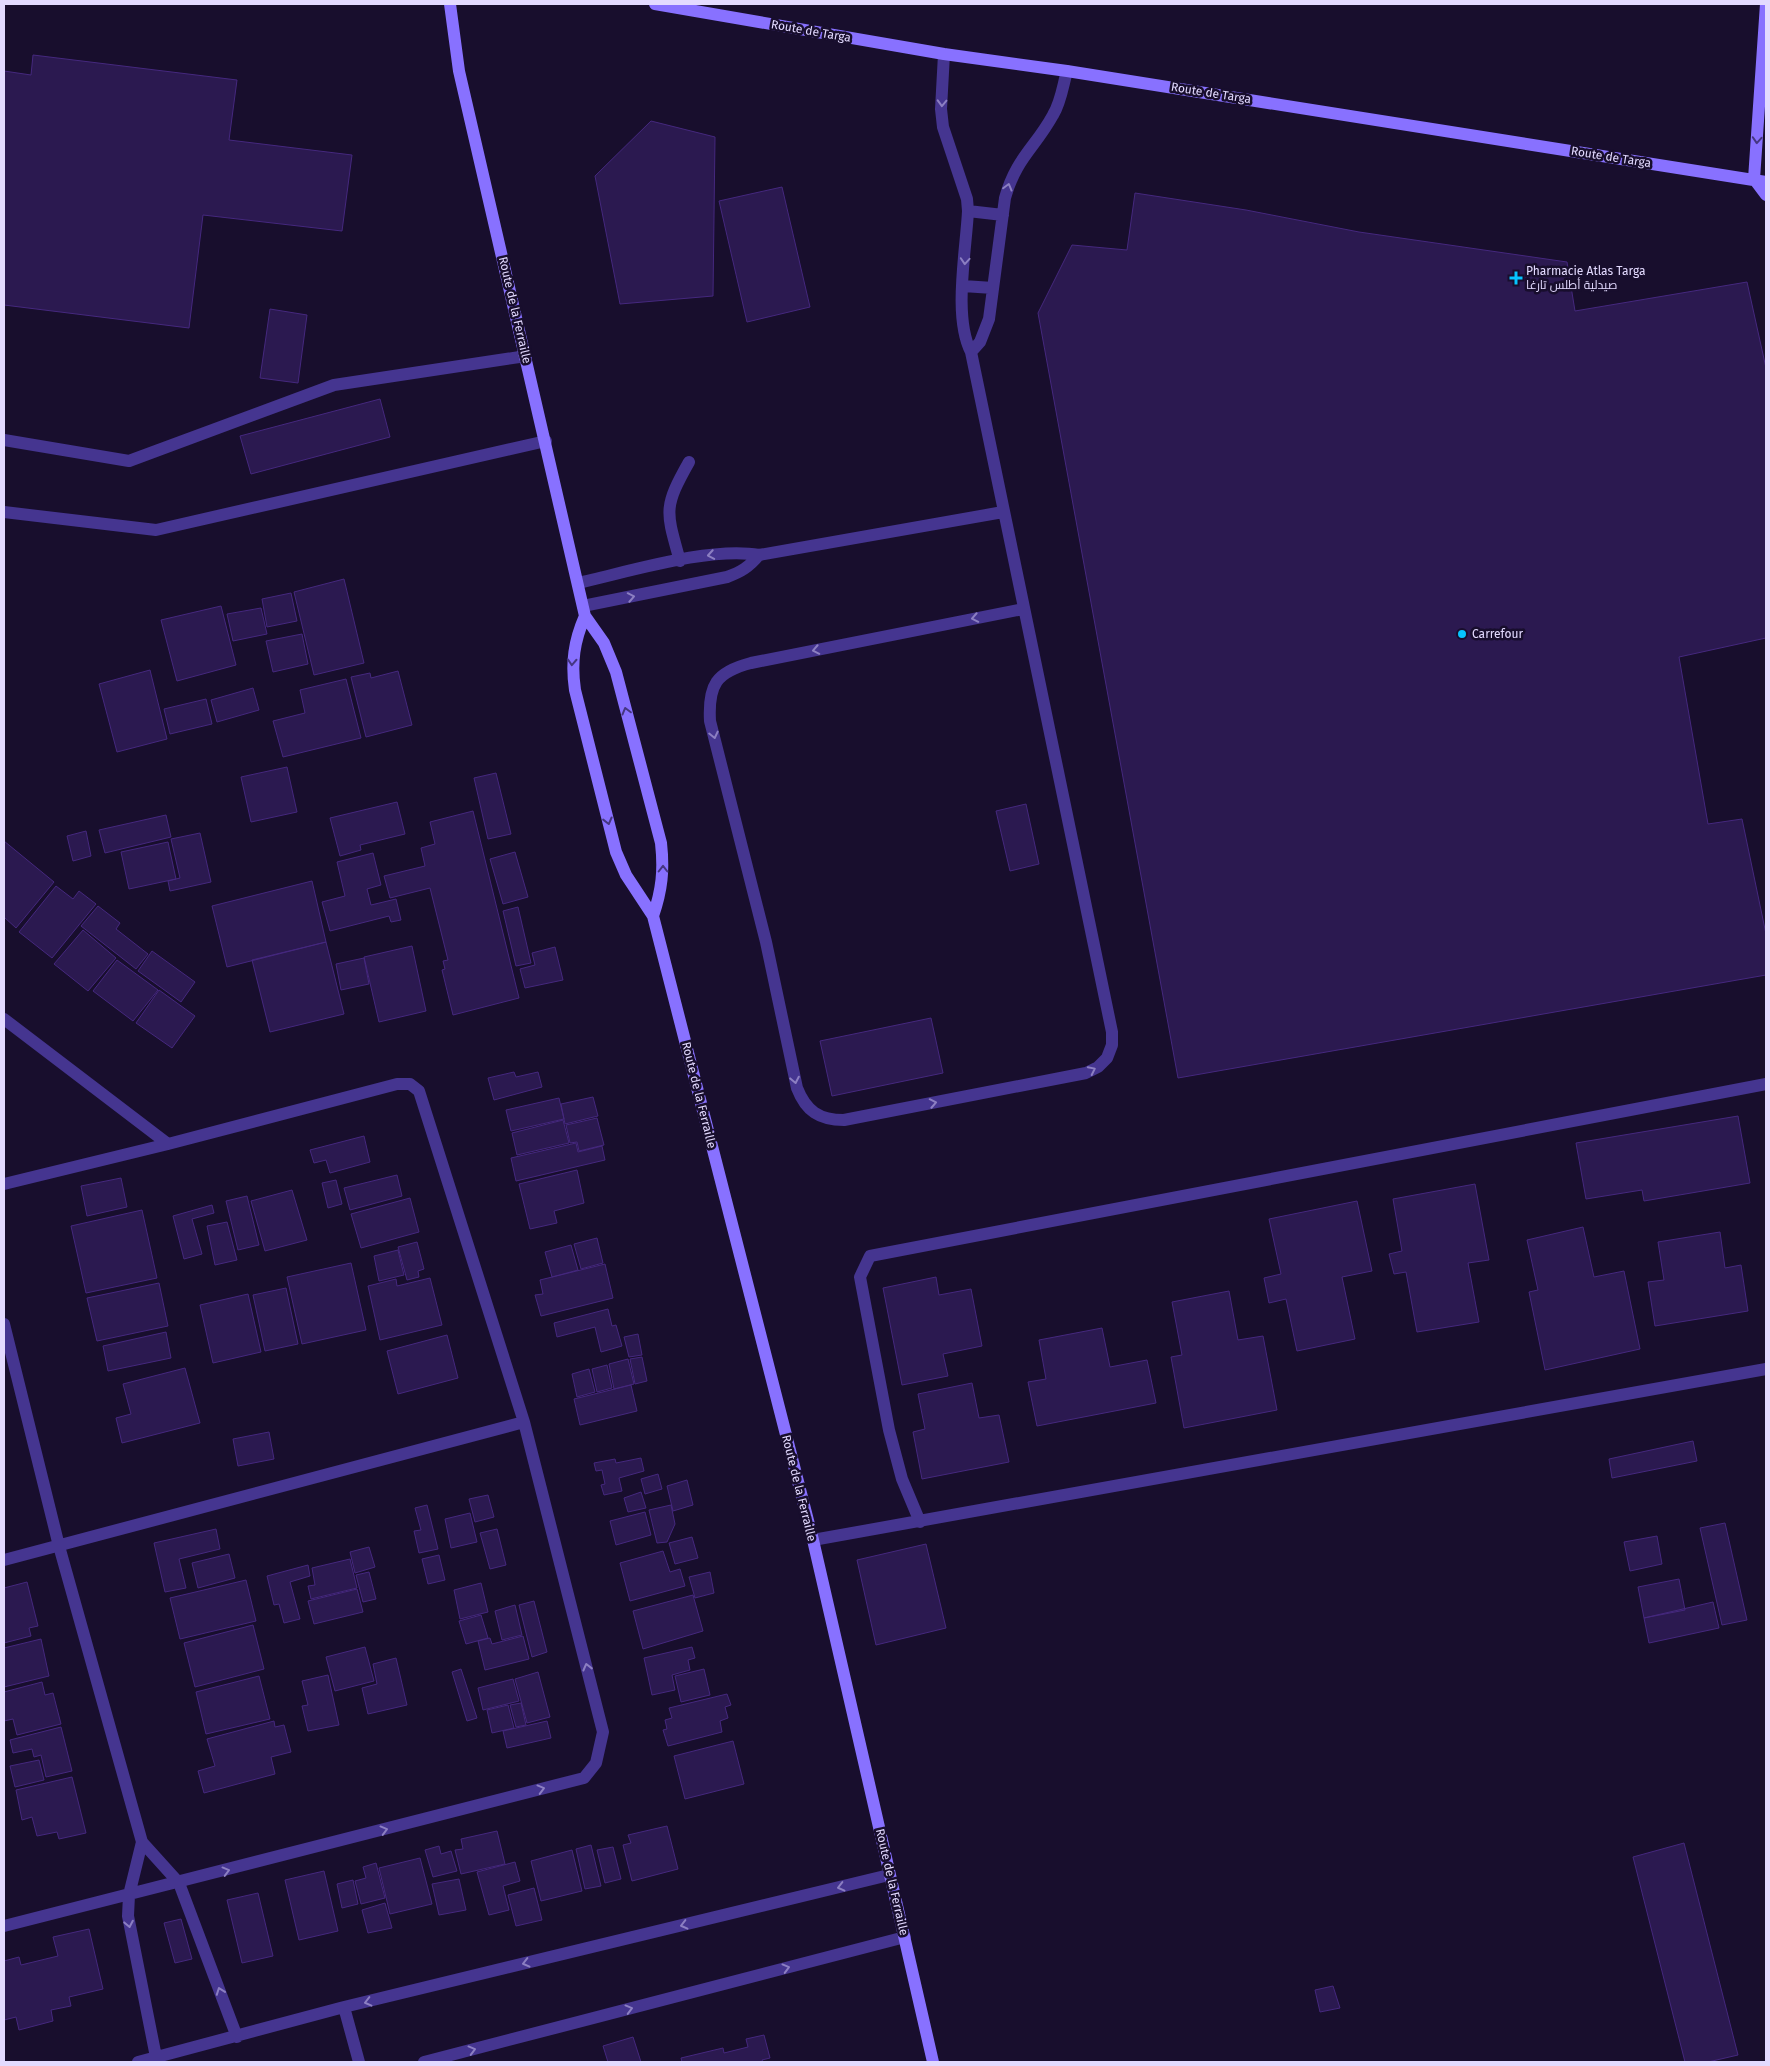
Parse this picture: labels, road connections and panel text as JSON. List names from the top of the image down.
{
  "streets": {
    "street": ["Route de Targa", "Route de la Ferraille"]
  },
  "places": {
    "health": ["Pharmacie Atlas Targa صيدلية أطلس تارغا"],
    "other": ["Carrefour"]
  }
}
